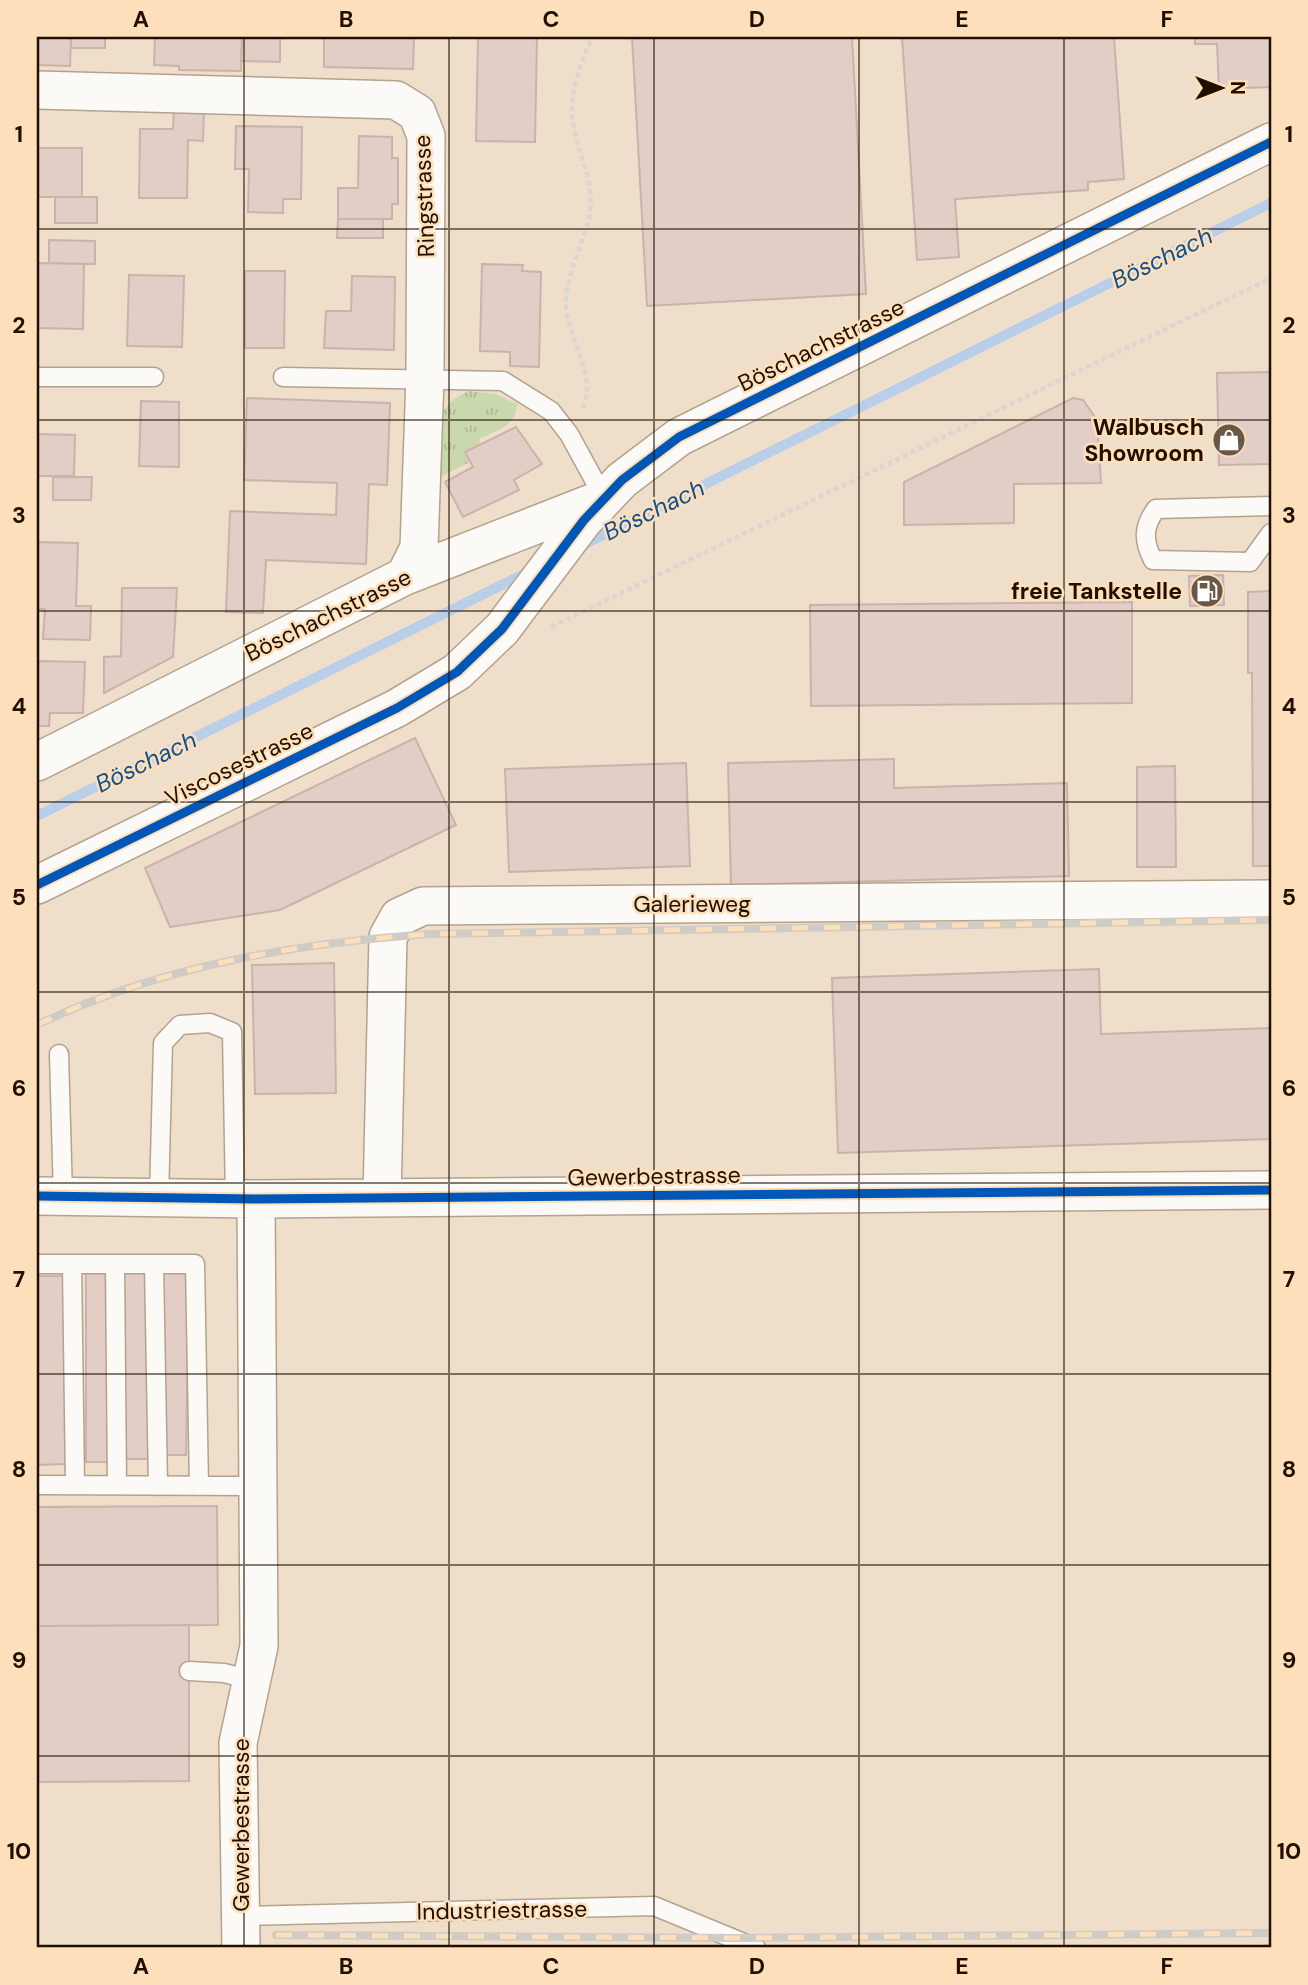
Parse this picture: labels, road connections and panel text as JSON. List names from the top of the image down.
{
  "streets": {
    "street": [
      "Ringstrasse",
      "Böschachstrasse",
      "Viscosestrasse",
      "Galerieweg",
      "Gewerbestrasse"
    ],
    "lane": ["Industriestrasse"]
  },
  "crossings": [
    ["Ringstrasse", "Böschachstrasse"],
    ["Böschachstrasse", "Viscosestrasse"],
    ["Galerieweg", "Gewerbestrasse"],
    ["Gewerbestrasse", "Industriestrasse"]
  ],
  "water": ["Böschach"],
  "places": {
    "shop": ["Walbusch Showroom"],
    "fuel station": ["freie Tankstelle"]
  },
  "north": "right",
  "grid": {
    "columns": [
      "A",
      "B",
      "C",
      "D",
      "E",
      "F"
    ],
    "rows": [
      "1",
      "2",
      "3",
      "4",
      "5",
      "6",
      "7",
      "8",
      "9",
      "10"
    ]
  }
}
